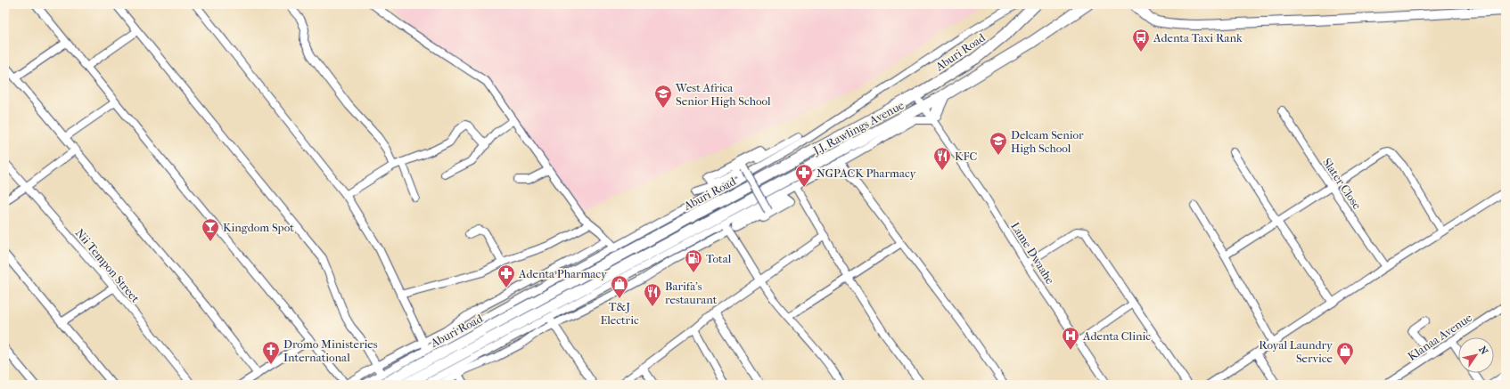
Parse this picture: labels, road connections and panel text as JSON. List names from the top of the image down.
{
  "streets": {
    "highway": ["Aburi Road", "J.J. Rawlings Avenue"],
    "street": [
      "Slater Close",
      "Lame Dwaahe",
      "Nii Tempon Street",
      "Klanaa Avenue"
    ]
  },
  "crossings": [
    ["Aburi Road", "Lame Dwaahe"],
    ["J.J. Rawlings Avenue", "Lame Dwaahe"]
  ],
  "places": {
    "bus stop": ["Adenta Taxi Rank"],
    "school or university": ["West Africa Senior High School", "Delcam Senior High School"],
    "restaurant": ["KFC", "Barifa's restaurant"],
    "pharmacy": ["NGPACK Pharmacy", "Adenta Pharmacy"],
    "bar": ["Kingdom Spot"],
    "fuel station": ["Total"],
    "shop": ["T&J Electric", "Royal Laundry Service"],
    "hospital": ["Adenta Clinic"],
    "church": ["Dromo Ministeries International"]
  },
  "north": "top right"
}
